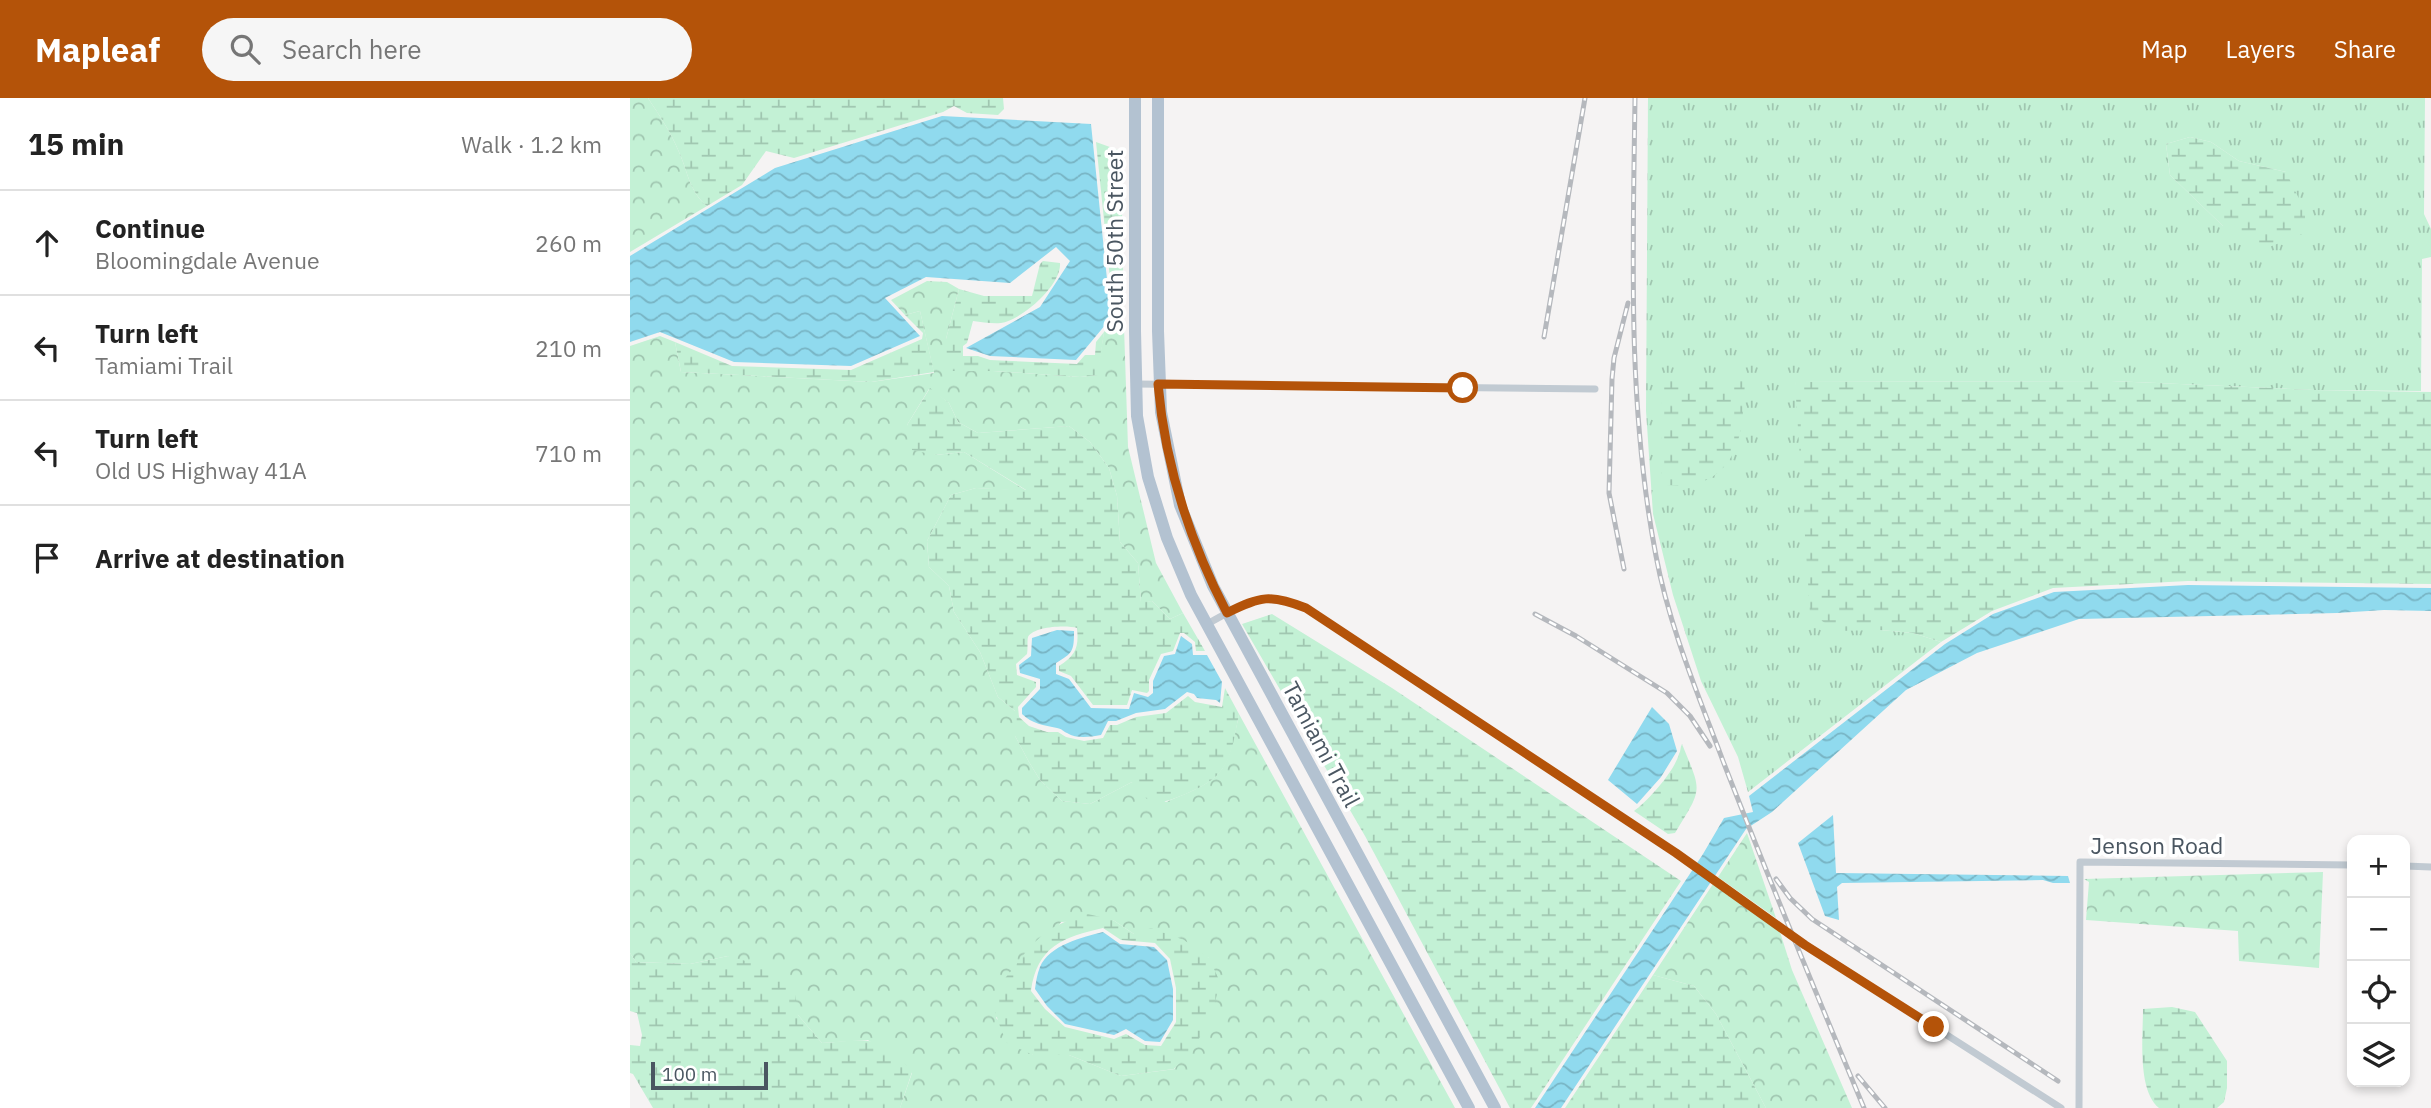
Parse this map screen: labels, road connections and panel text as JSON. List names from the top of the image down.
{
  "streets": {
    "main road": ["South 50th Street", "Tamiami Trail"],
    "street": ["Jenson Road"]
  },
  "crossings": [
    ["South 50th Street", "Tamiami Trail"]
  ],
  "scale_bar": "100 m",
  "page": {
    "header": "Mapleaf",
    "search": "Search here",
    "nav": ["Map", "Layers", "Share"],
    "heading": ["15 min", "Walk · 1.2 km"],
    "list": [
      ["Continue", "Bloomingdale Avenue", "260 m"],
      ["Turn left", "Tamiami Trail", "210 m"],
      ["Turn left", "Old US Highway 41A", "710 m"],
      "Arrive at destination"
    ],
    "map_buttons": ["+", "−"],
    "scale": "100 m"
  }
}
